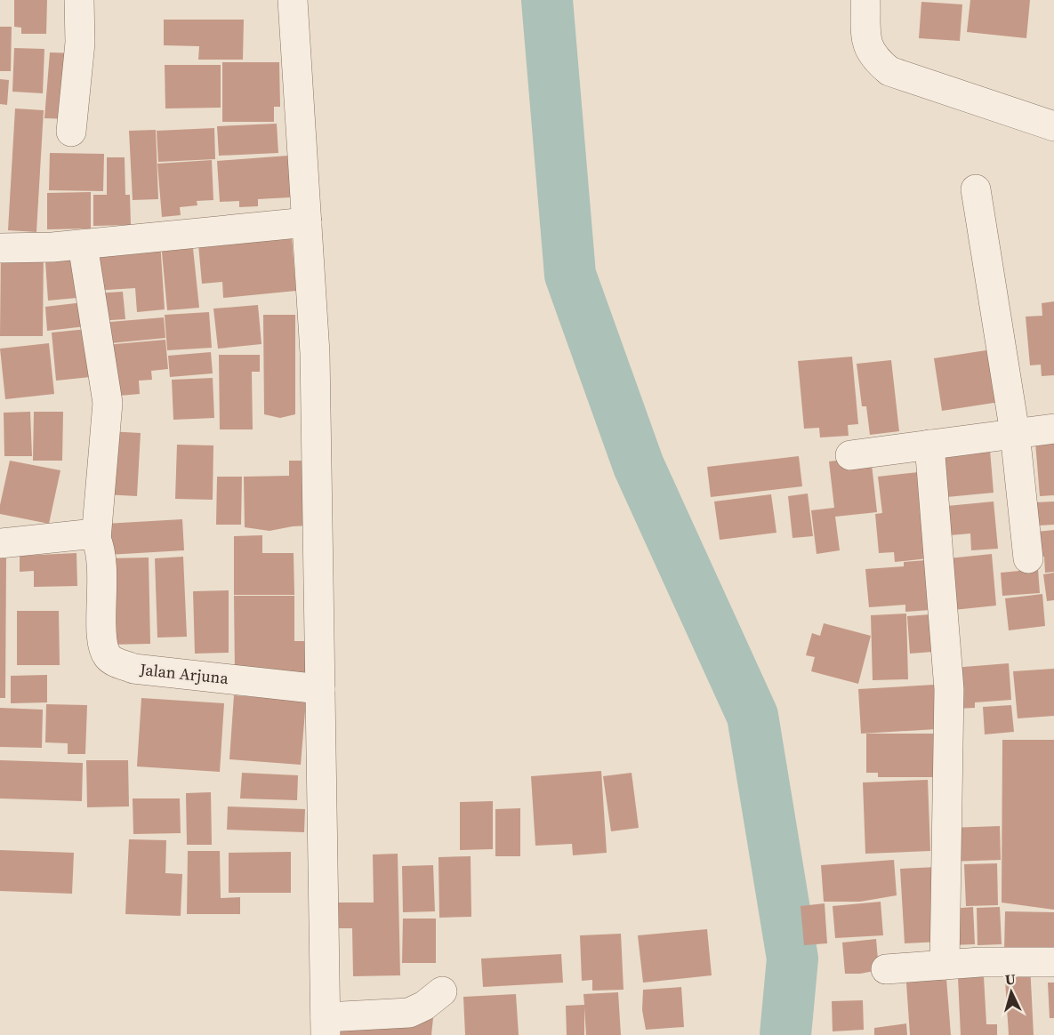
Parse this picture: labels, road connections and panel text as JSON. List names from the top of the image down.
{
  "streets": {
    "street": ["Jalan Arjuna"]
  },
  "north": "top"
}
